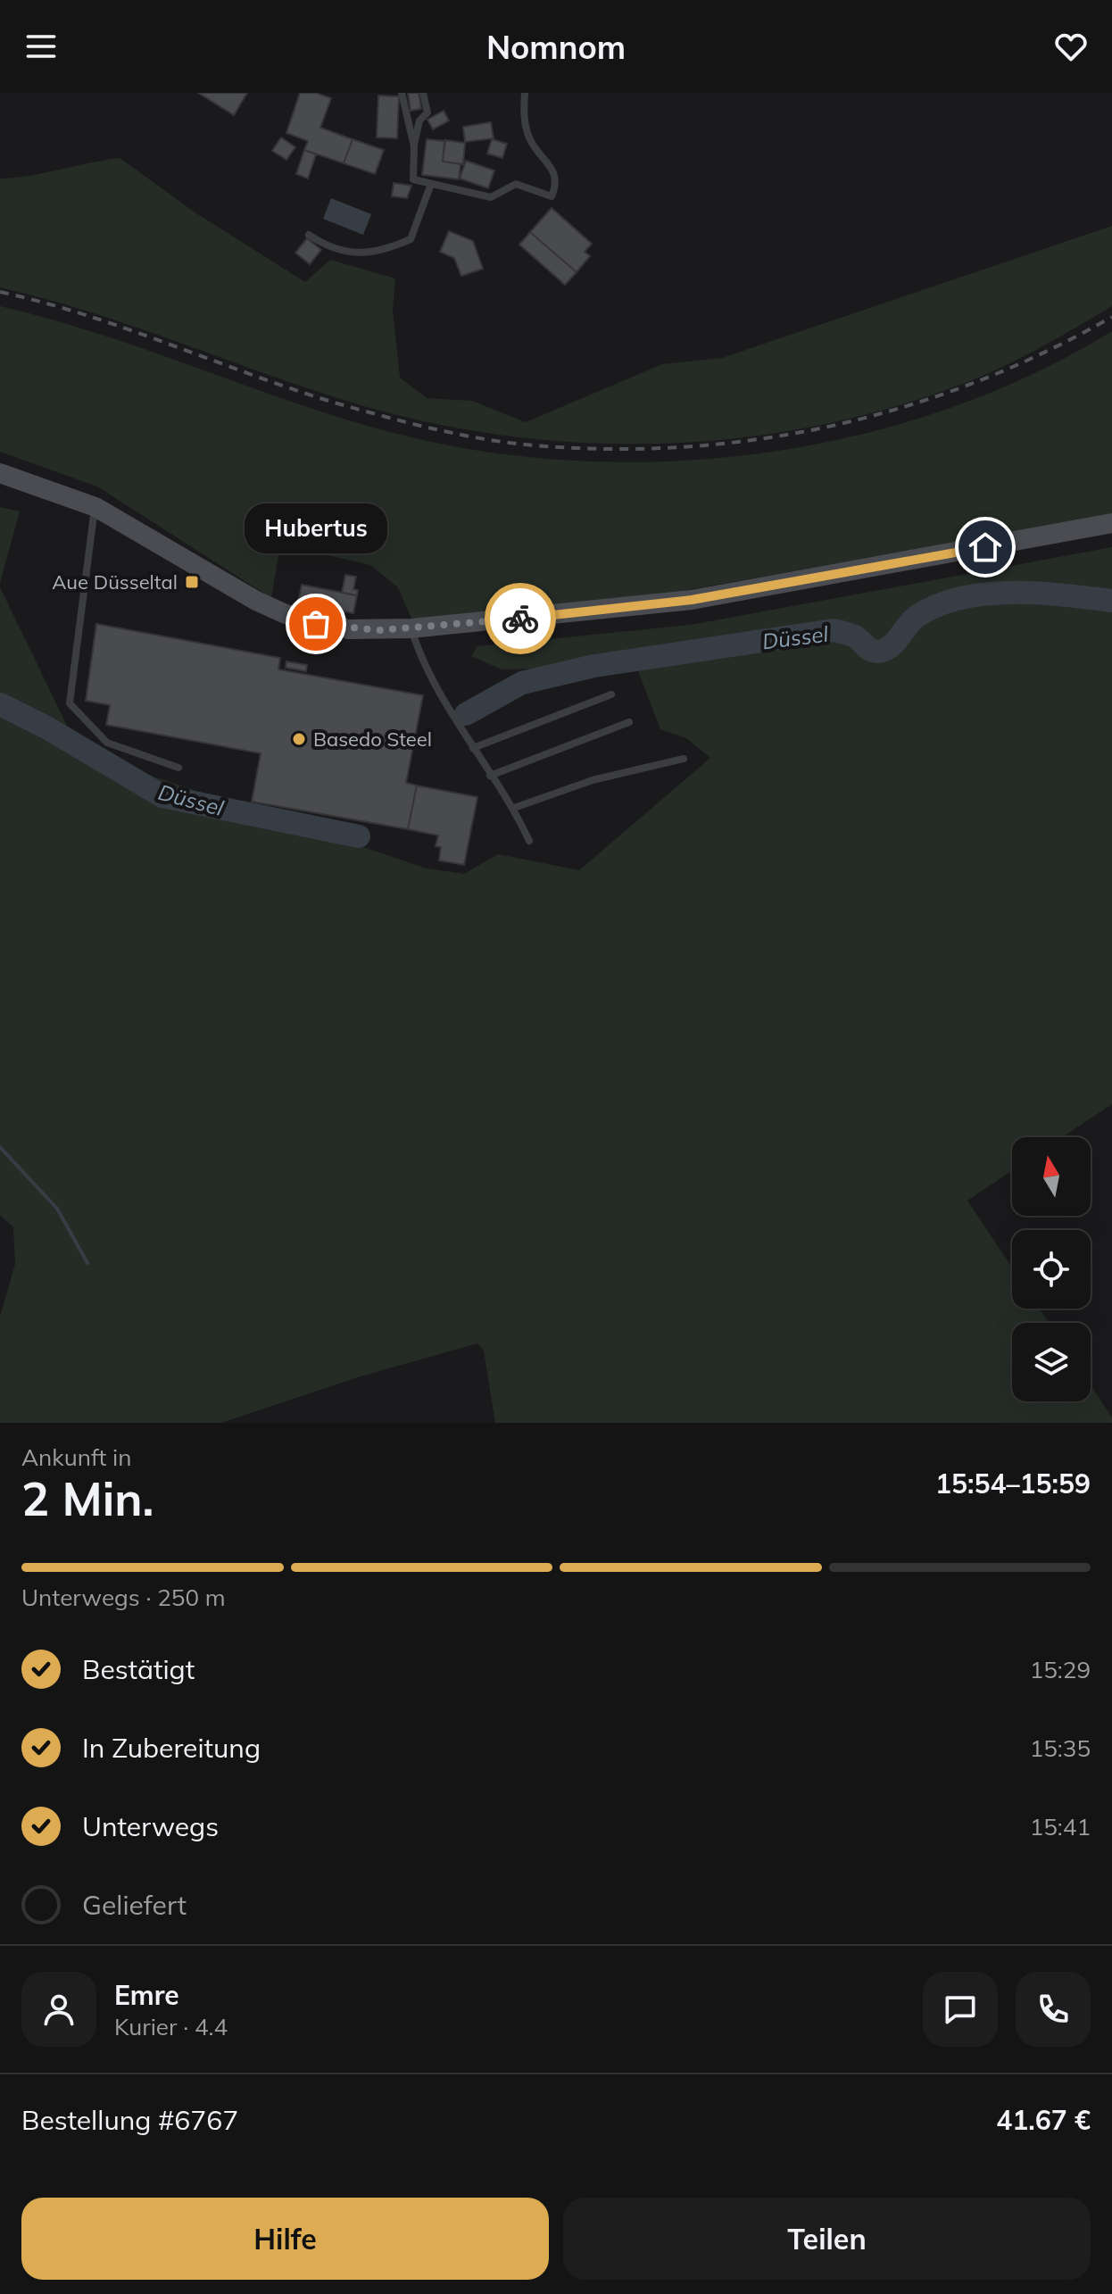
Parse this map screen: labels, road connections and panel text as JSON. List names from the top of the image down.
{
  "water": ["Düssel"],
  "places": {
    "transit": ["Aue Düsseltal"],
    "other": ["Hubertus", "Basedo Steel"]
  },
  "north": "top",
  "page": {
    "header": "Nomnom",
    "bubble": "Hubertus",
    "heading": ["2 Min.", "Ankunft in", "15:54–15:59"],
    "panel": [
      "Emre",
      "Kurier · 4.4",
      "Bestellung #6767",
      "41.67 €"
    ],
    "bar": "Unterwegs · 250 m",
    "list": [
      ["Bestätigt", "15:29"],
      ["In Zubereitung", "15:35"],
      ["Unterwegs", "15:41"],
      "Geliefert"
    ],
    "buttons": ["Hilfe", "Teilen"]
  }
}
